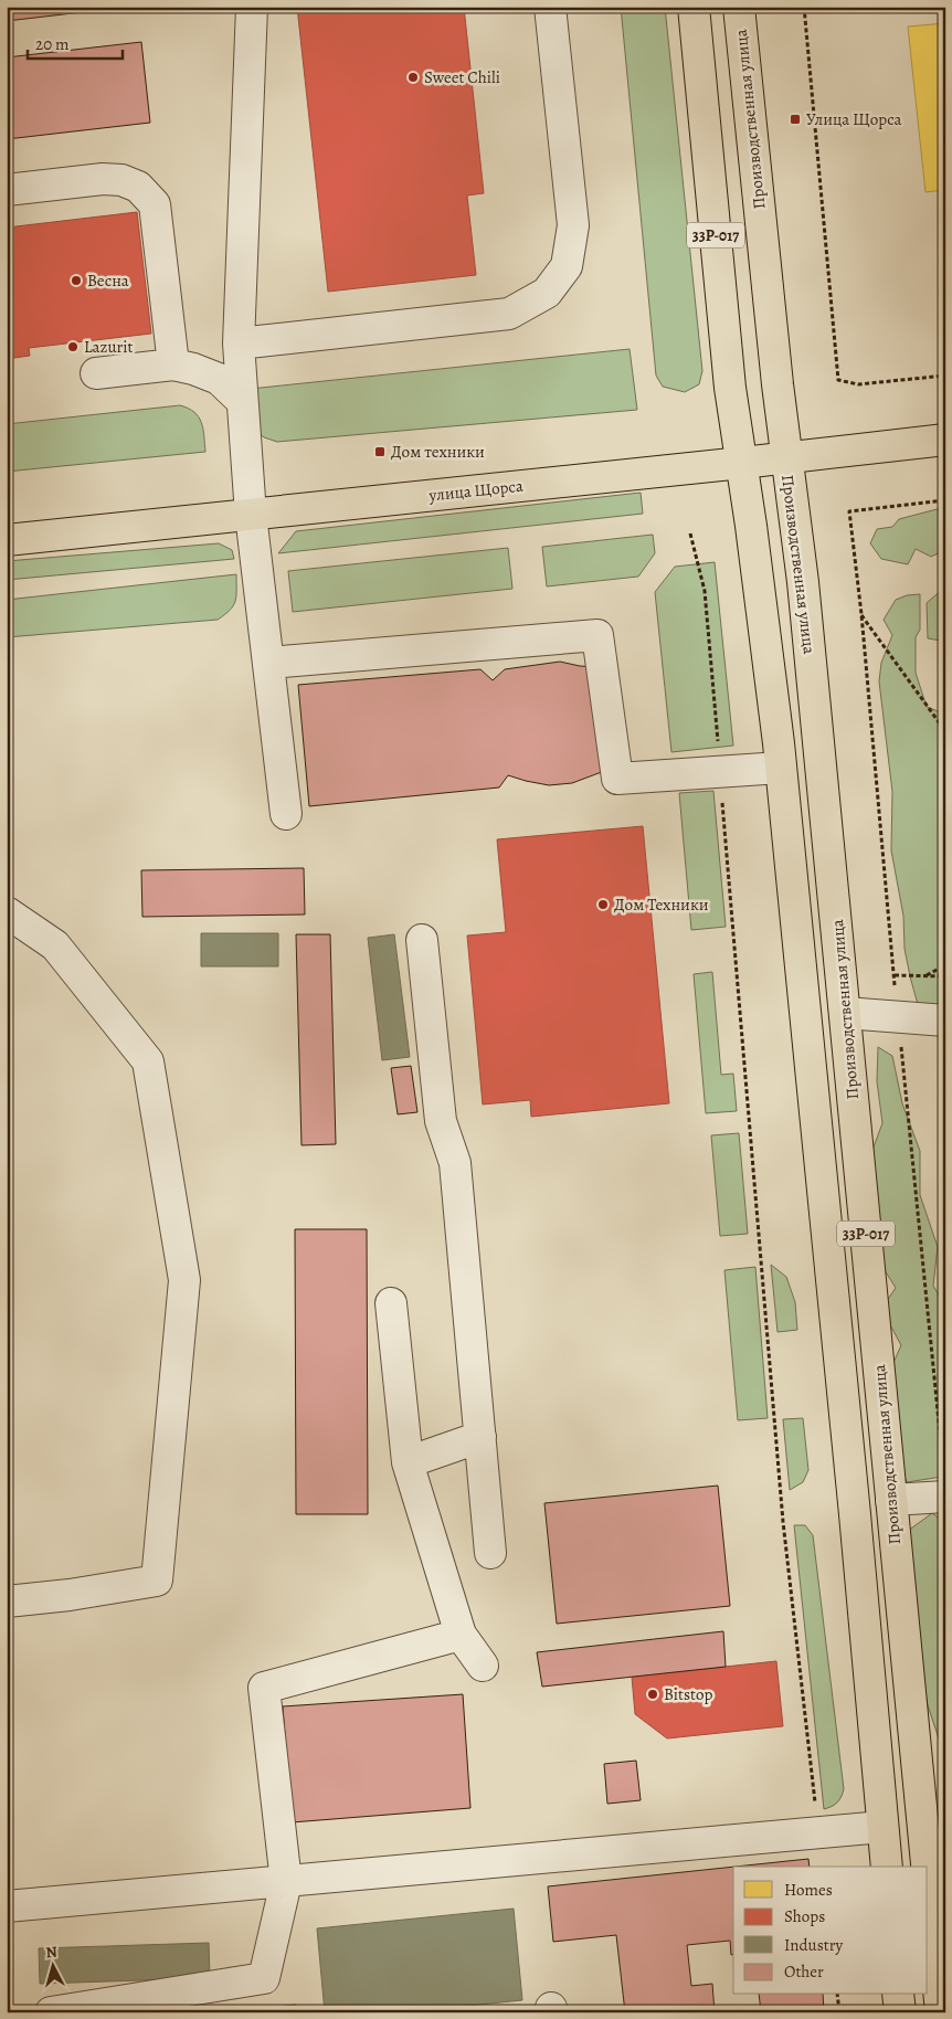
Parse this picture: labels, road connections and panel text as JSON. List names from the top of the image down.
{
  "streets": {
    "main road": ["Производственная улица", "33Р-017", "улица Щорса"]
  },
  "crossings": [
    ["Производственная улица", "улица Щорса"],
    ["33Р-017", "улица Щорса"]
  ],
  "places": {
    "other": [
      "Sweet Chili",
      "Весна",
      "Lazurit",
      "Дом Техники",
      "Bitstop"
    ],
    "transit": ["Улица Щорса", "Дом техники"]
  },
  "legend": [
    "Homes",
    "Shops",
    "Industry",
    "Other"
  ],
  "scale_bar": "20 m",
  "north": "top"
}
